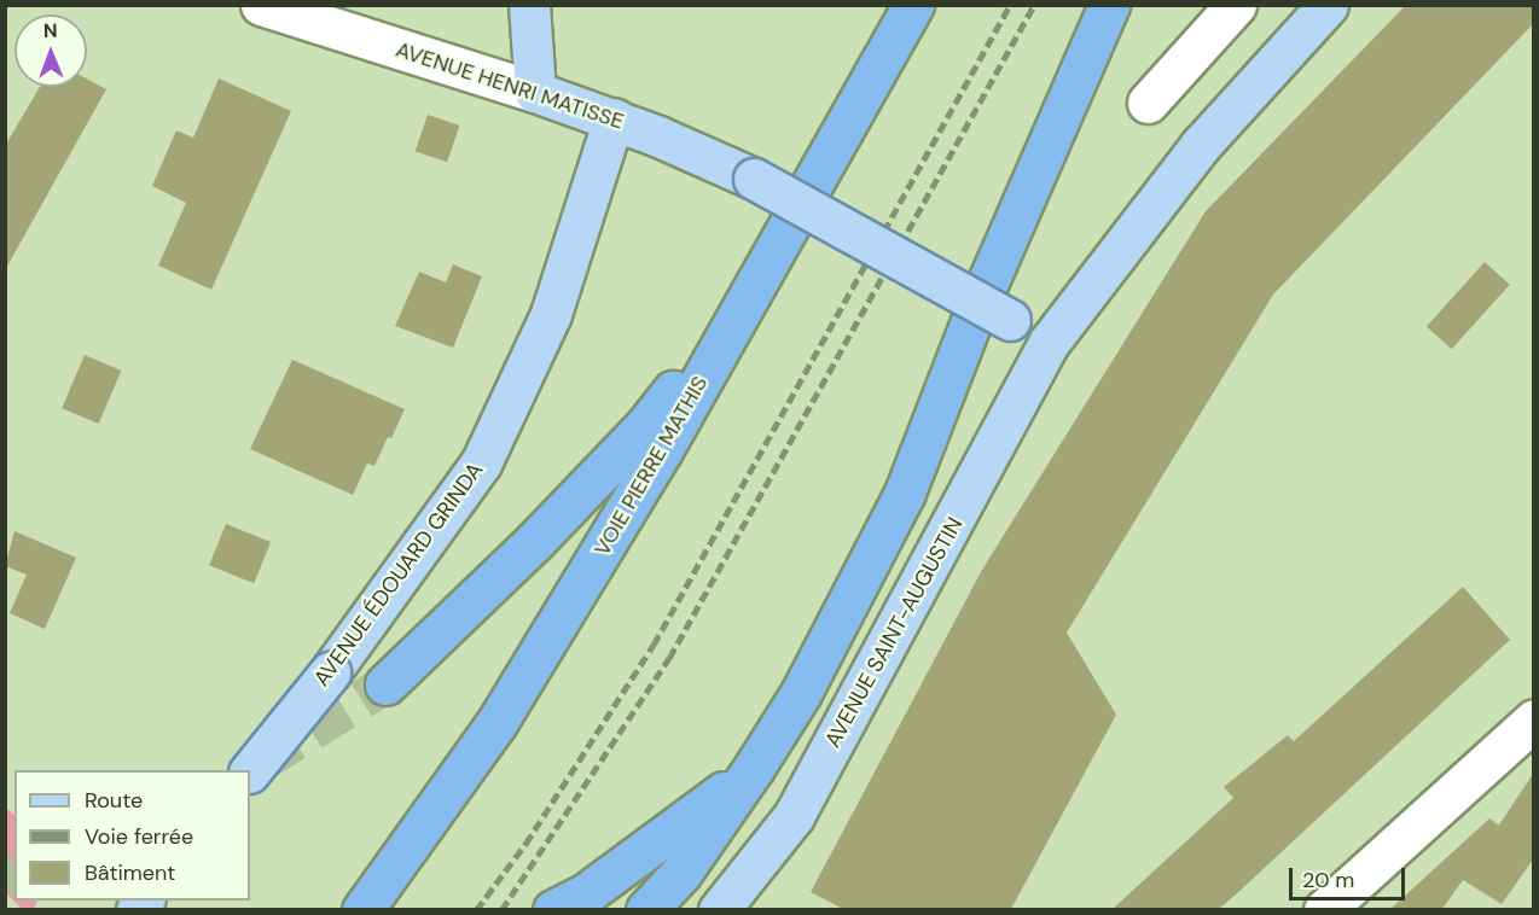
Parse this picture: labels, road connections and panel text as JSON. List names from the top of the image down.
{
  "streets": {
    "highway": ["VOIE PIERRE MATHIS"],
    "main road": ["AVENUE HENRI MATISSE", "AVENUE ÉDOUARD GRINDA", "AVENUE SAINT-AUGUSTIN"]
  },
  "crossings": [
    ["AVENUE HENRI MATISSE", "AVENUE ÉDOUARD GRINDA"],
    ["AVENUE HENRI MATISSE", "AVENUE SAINT-AUGUSTIN"]
  ],
  "legend": ["Route", "Voie ferrée", "Bâtiment"],
  "scale_bar": "20 m",
  "north": "top"
}
